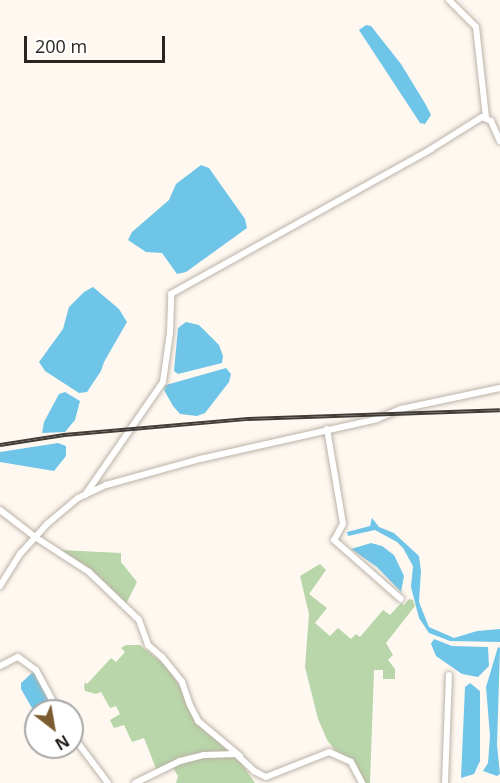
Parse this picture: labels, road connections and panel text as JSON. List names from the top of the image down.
{
  "scale_bar": "200 m",
  "north": "bottom right"
}
